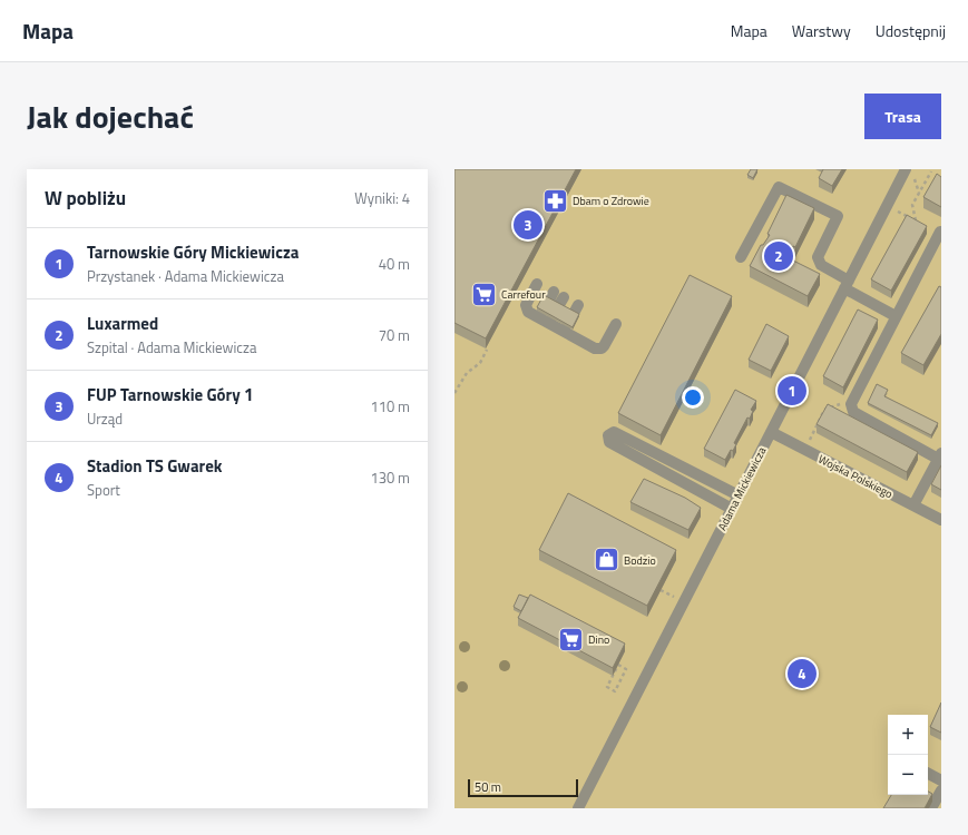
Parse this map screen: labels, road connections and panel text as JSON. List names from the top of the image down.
{
  "streets": {
    "street": ["Wojska Polskiego", "Adama Mickiewicza"]
  },
  "crossings": [
    ["Wojska Polskiego", "Adama Mickiewicza"]
  ],
  "places": {
    "pharmacy": ["Dbam o Zdrowie"],
    "supermarket": ["Carrefour", "Dino"],
    "shop": ["Bodzio"]
  },
  "scale_bar": "50 m",
  "page": {
    "header": "Mapa",
    "nav": ["Mapa", "Warstwy", "Udostępnij"],
    "title": "Jak dojechać",
    "buttons": "Trasa",
    "heading": ["W pobliżu", "Wyniki: 4"],
    "pins": [
      "3",
      "2",
      "1",
      "4"
    ],
    "list": [
      {
        "mark": "1",
        "name": "Tarnowskie Góry Mickiewicza",
        "note": "Przystanek · Adama Mickiewicza",
        "value": "40 m"
      },
      {
        "mark": "2",
        "name": "Luxarmed",
        "note": "Szpital · Adama Mickiewicza",
        "value": "70 m"
      },
      {
        "mark": "3",
        "name": "FUP Tarnowskie Góry 1",
        "note": "Urząd",
        "value": "110 m"
      },
      {
        "mark": "4",
        "name": "Stadion TS Gwarek",
        "note": "Sport",
        "value": "130 m"
      }
    ],
    "map_buttons": ["+", "−"],
    "scale": "50 m"
  }
}
